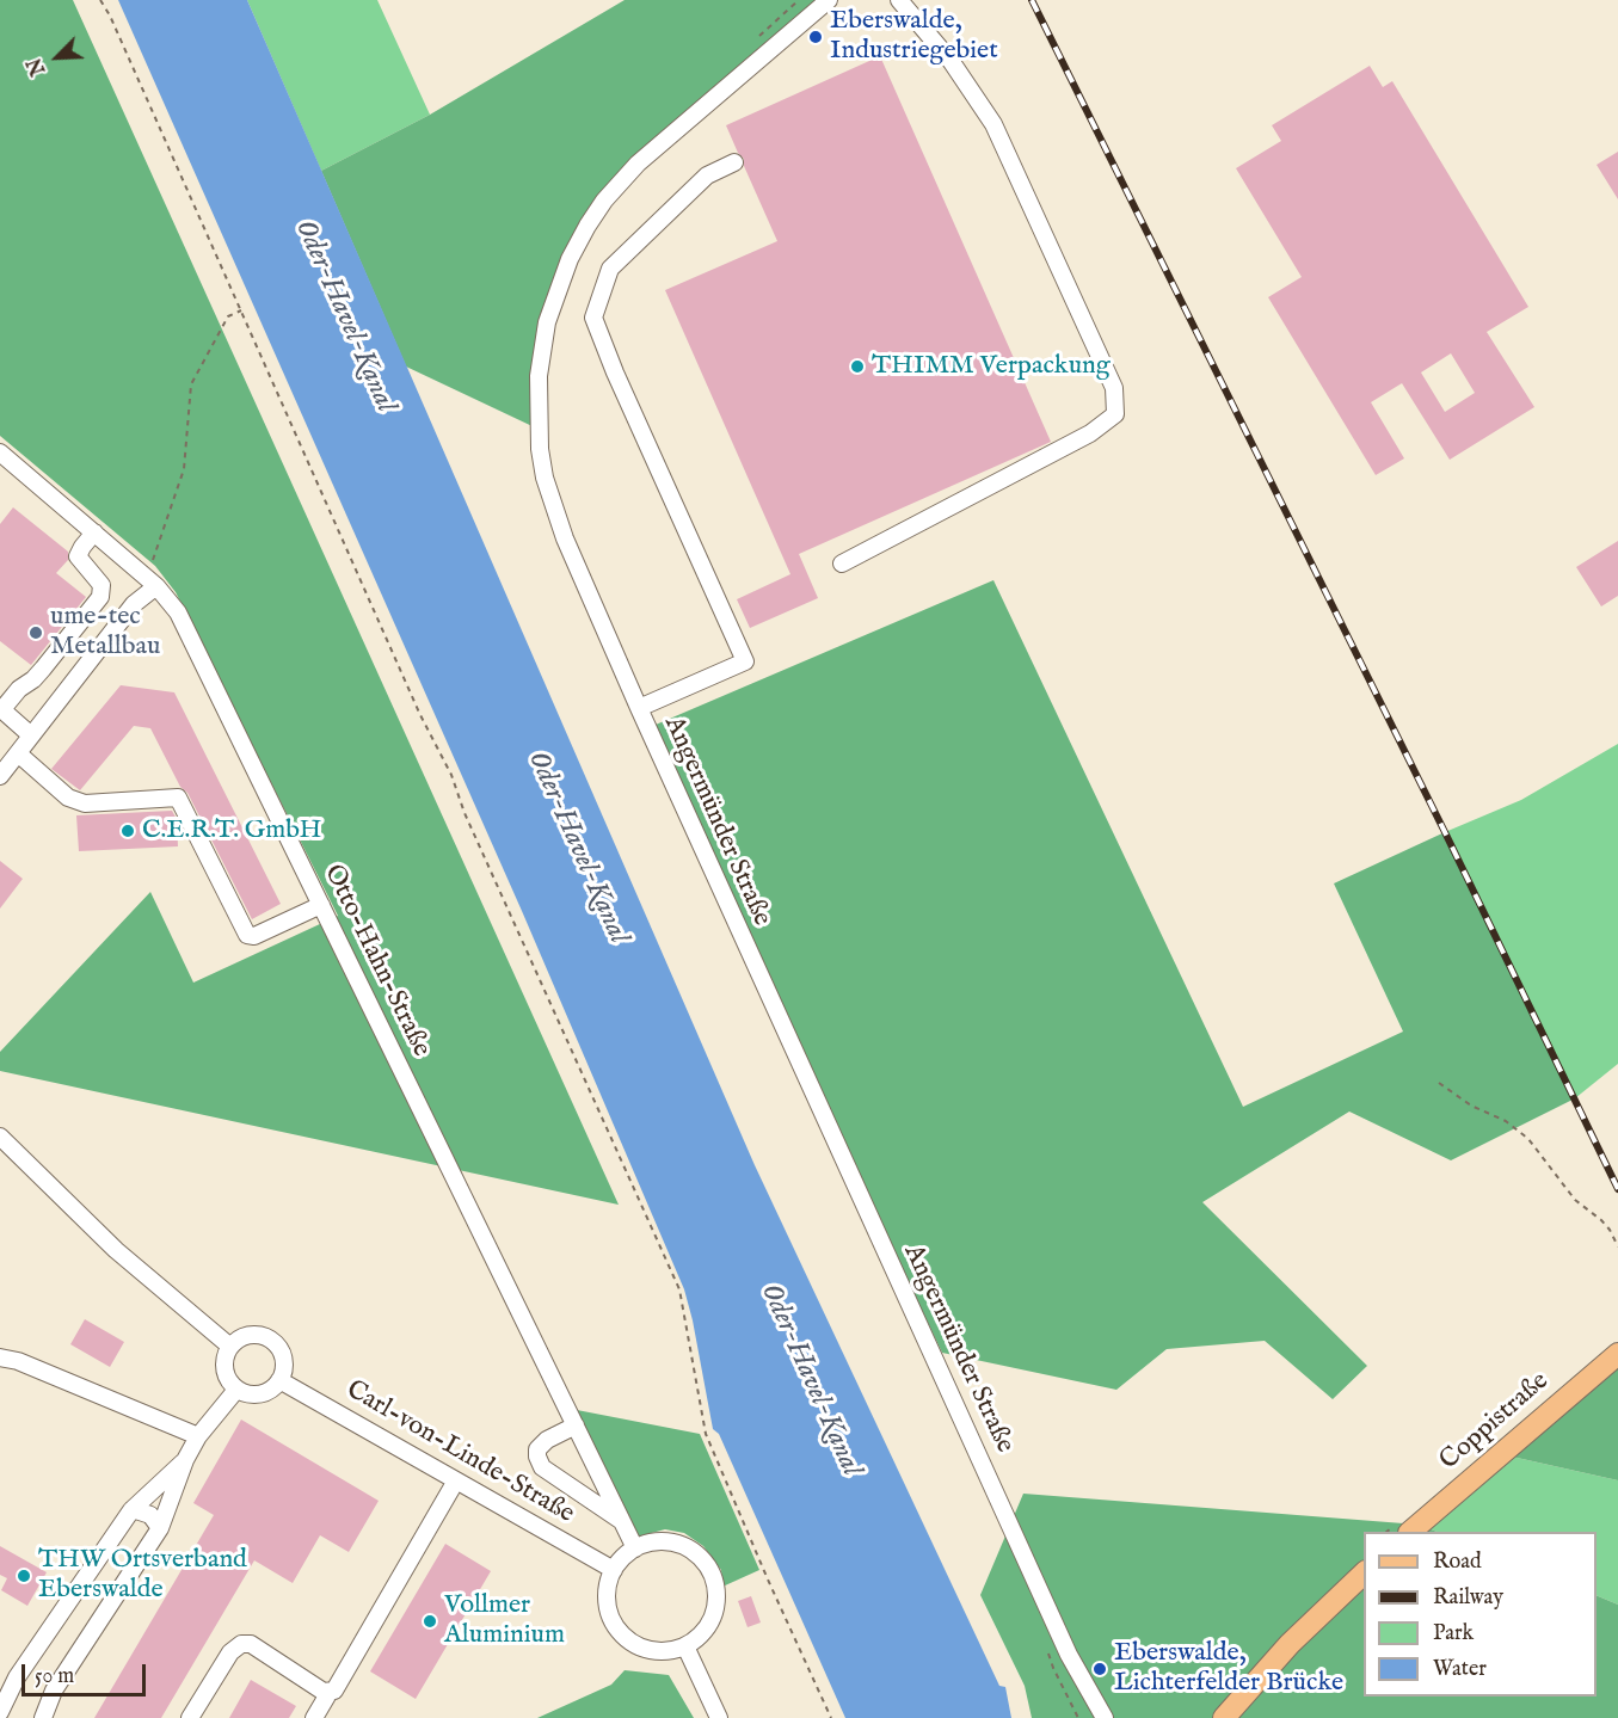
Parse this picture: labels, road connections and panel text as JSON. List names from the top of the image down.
{
  "streets": {
    "main road": ["Coppistraße"],
    "street": ["Angermünder Straße", "Otto-Hahn-Straße", "Carl-von-Linde-Straße"]
  },
  "crossings": [
    ["Otto-Hahn-Straße", "Carl-von-Linde-Straße"]
  ],
  "water": ["Oder-Havel-Kanal"],
  "places": [
    "Eberswalde, Industriegebiet",
    "THIMM Verpackung",
    "ume-tec Metallbau",
    "C.E.R.T. GmbH",
    "THW Ortsverband Eberswalde",
    "Vollmer Aluminium",
    "Eberswalde, Lichterfelder Brücke"
  ],
  "legend": [
    "Road",
    "Railway",
    "Park",
    "Water"
  ],
  "scale_bar": "50 m",
  "north": "bottom left"
}
